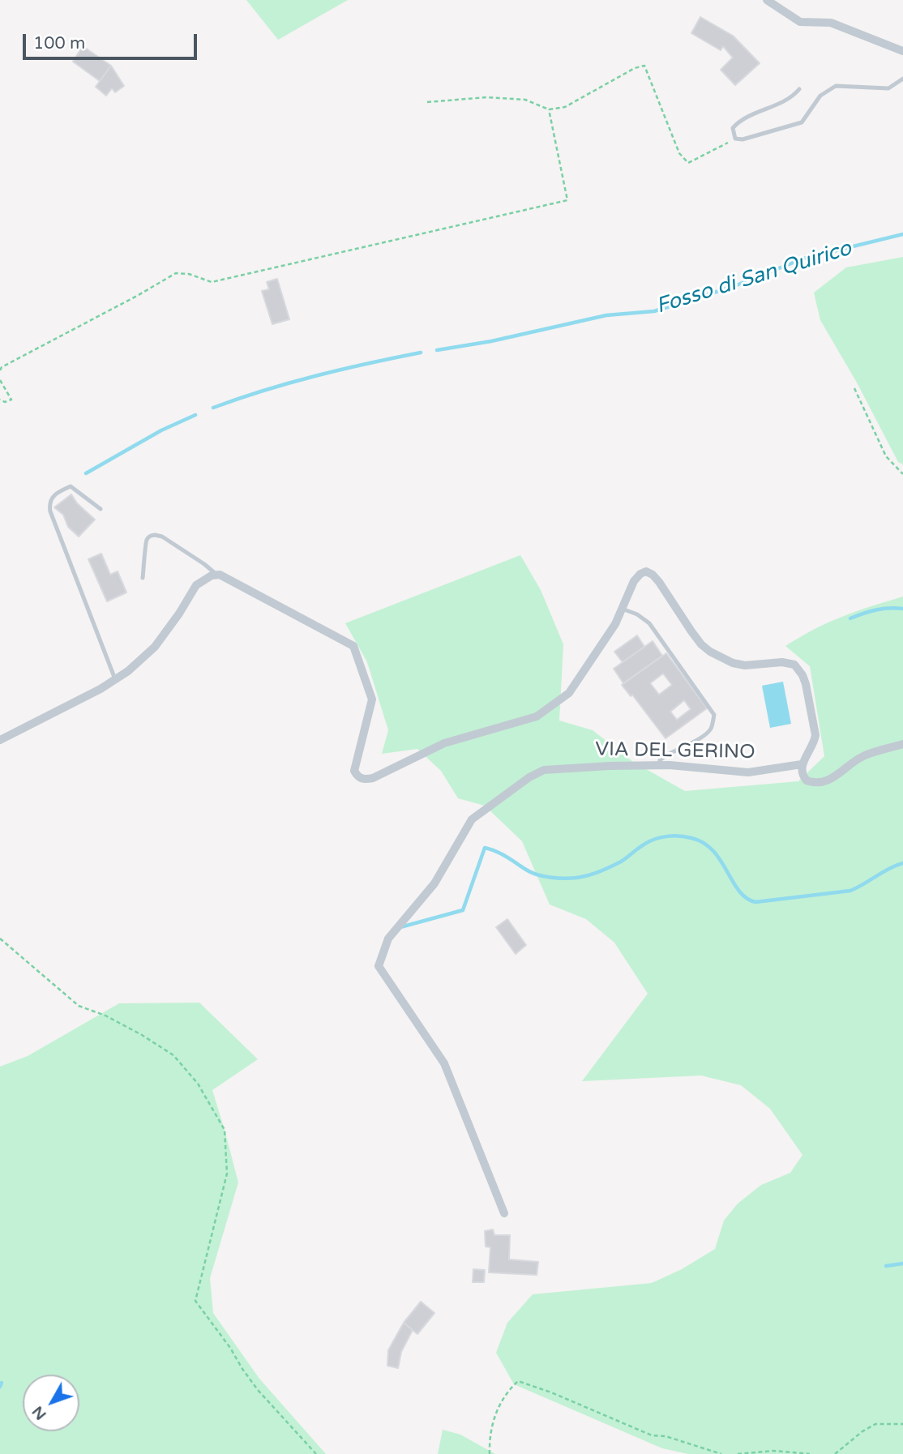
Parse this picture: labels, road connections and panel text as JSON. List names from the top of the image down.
{
  "streets": {
    "street": ["VIA DEL GERINO"]
  },
  "water": ["Fosso di San Quirico"],
  "scale_bar": "100 m",
  "north": "bottom left"
}
